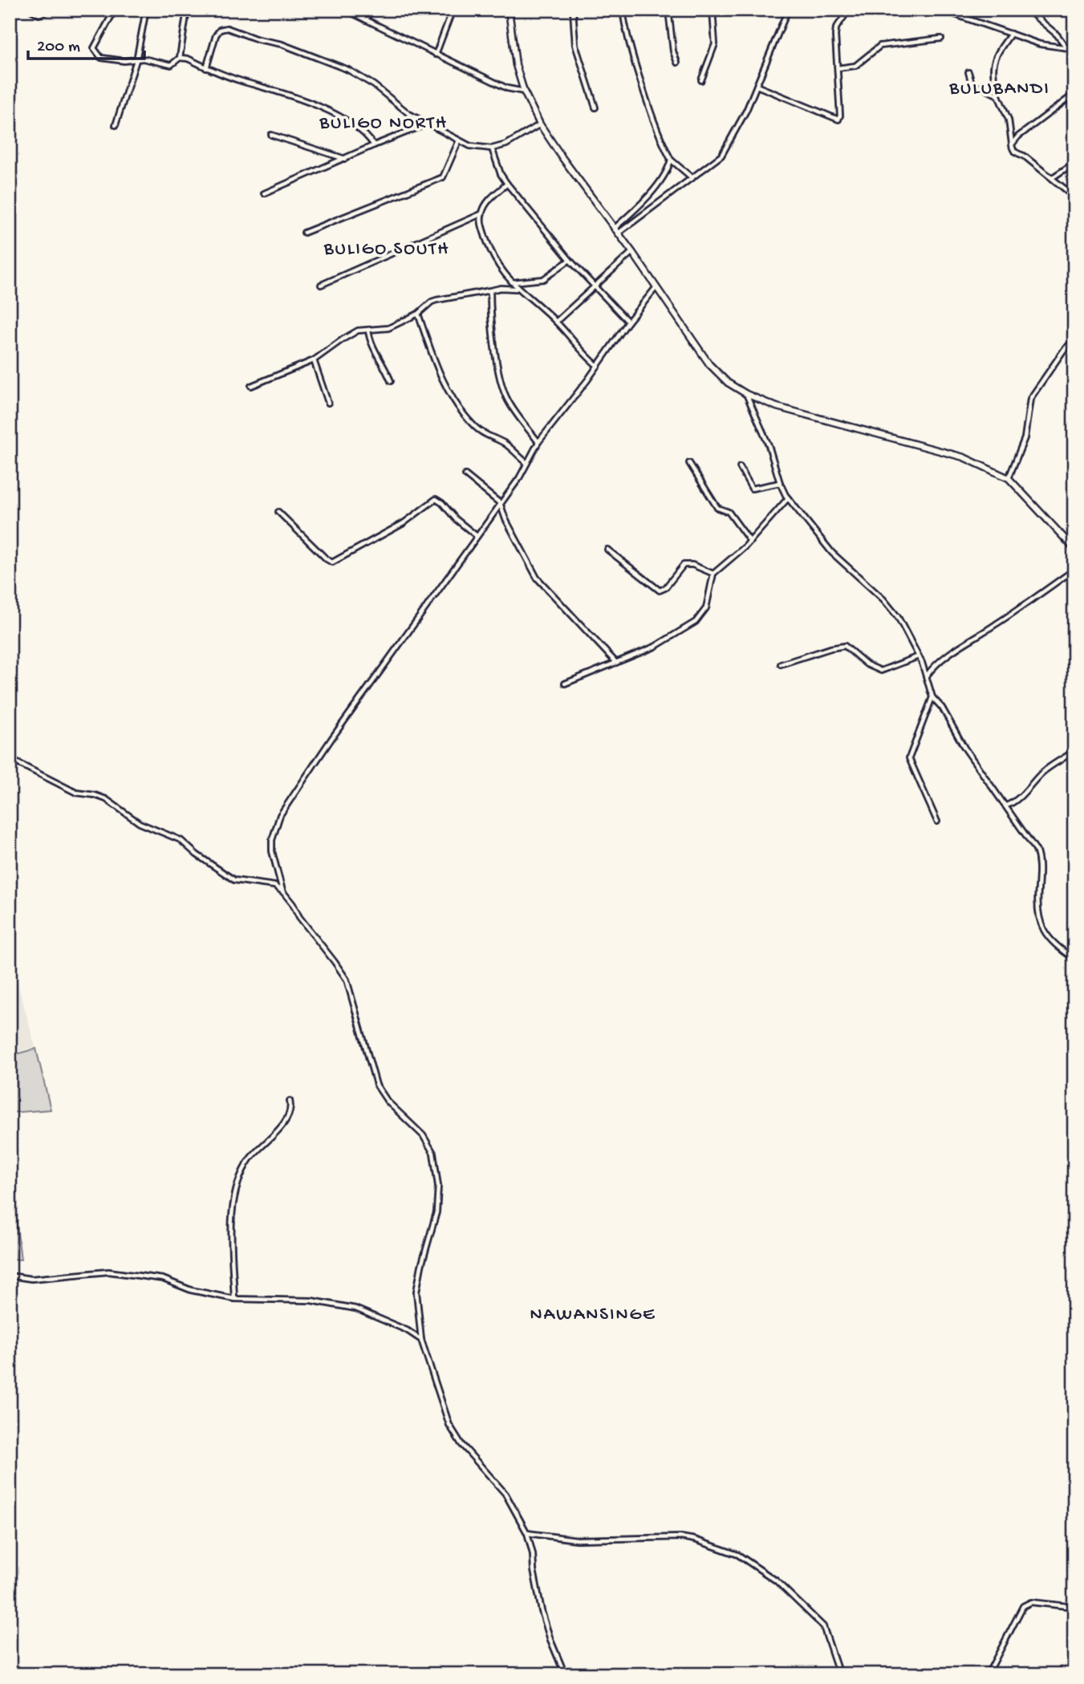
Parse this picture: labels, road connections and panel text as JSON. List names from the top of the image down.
{
  "districts": [
    "BULUBANDI",
    "BULIGO NORTH",
    "BULIGO SOUTH",
    "NAWANSINGE"
  ],
  "scale_bar": "200 m"
}
